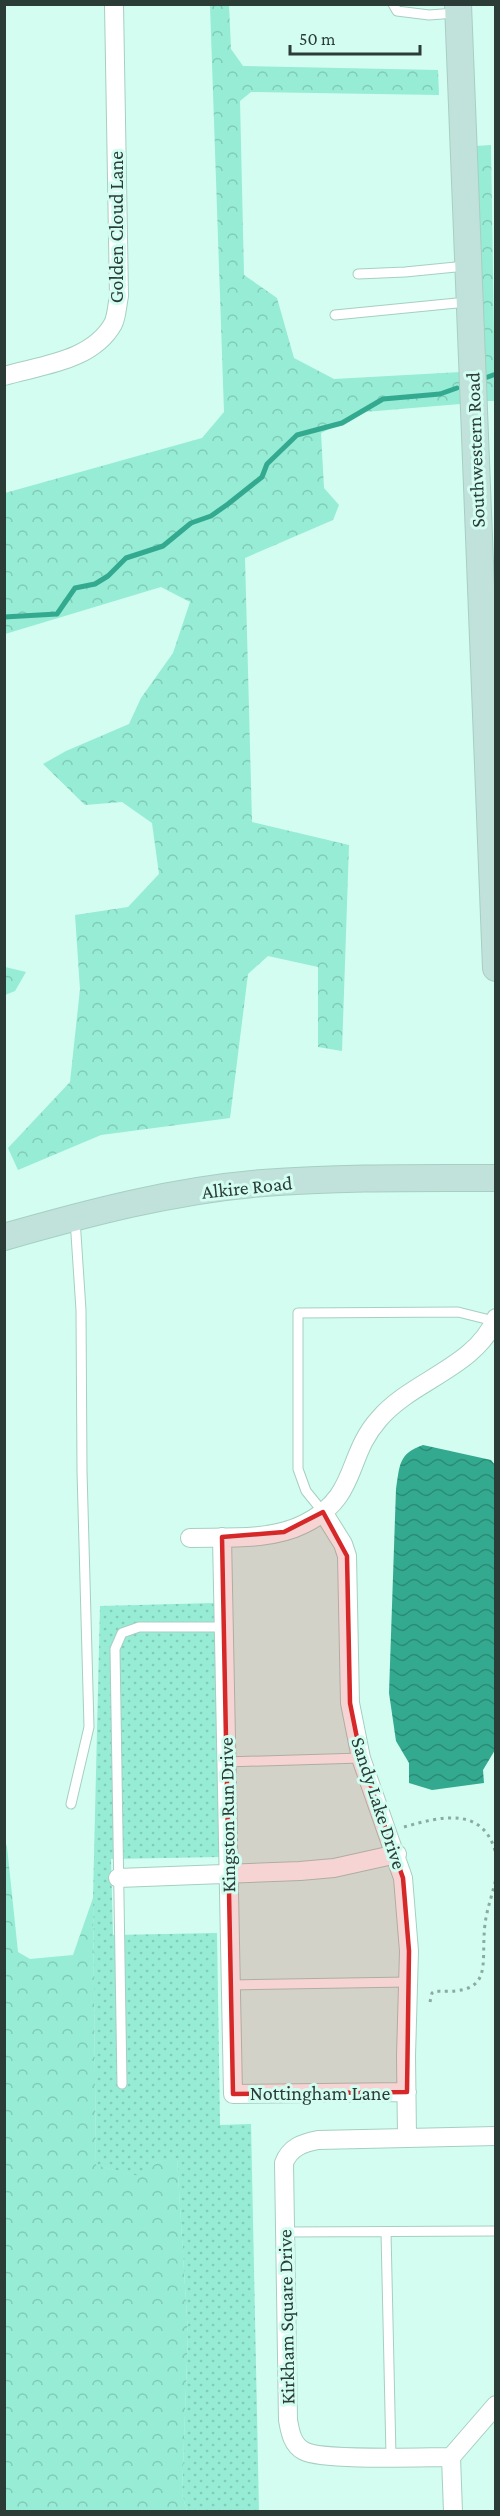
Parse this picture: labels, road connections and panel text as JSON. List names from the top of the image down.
{
  "streets": {
    "street": [
      "Golden Cloud Lane",
      "Southwestern Road",
      "Alkire Road",
      "Sandy Lake Drive",
      "Kingston Run Drive",
      "Nottingham Lane",
      "Kirkham Square Drive"
    ]
  },
  "crossings": [
    ["Sandy Lake Drive", "Nottingham Lane"],
    ["Sandy Lake Drive", "Kirkham Square Drive"],
    ["Kingston Run Drive", "Nottingham Lane"]
  ],
  "scale_bar": "50 m"
}
